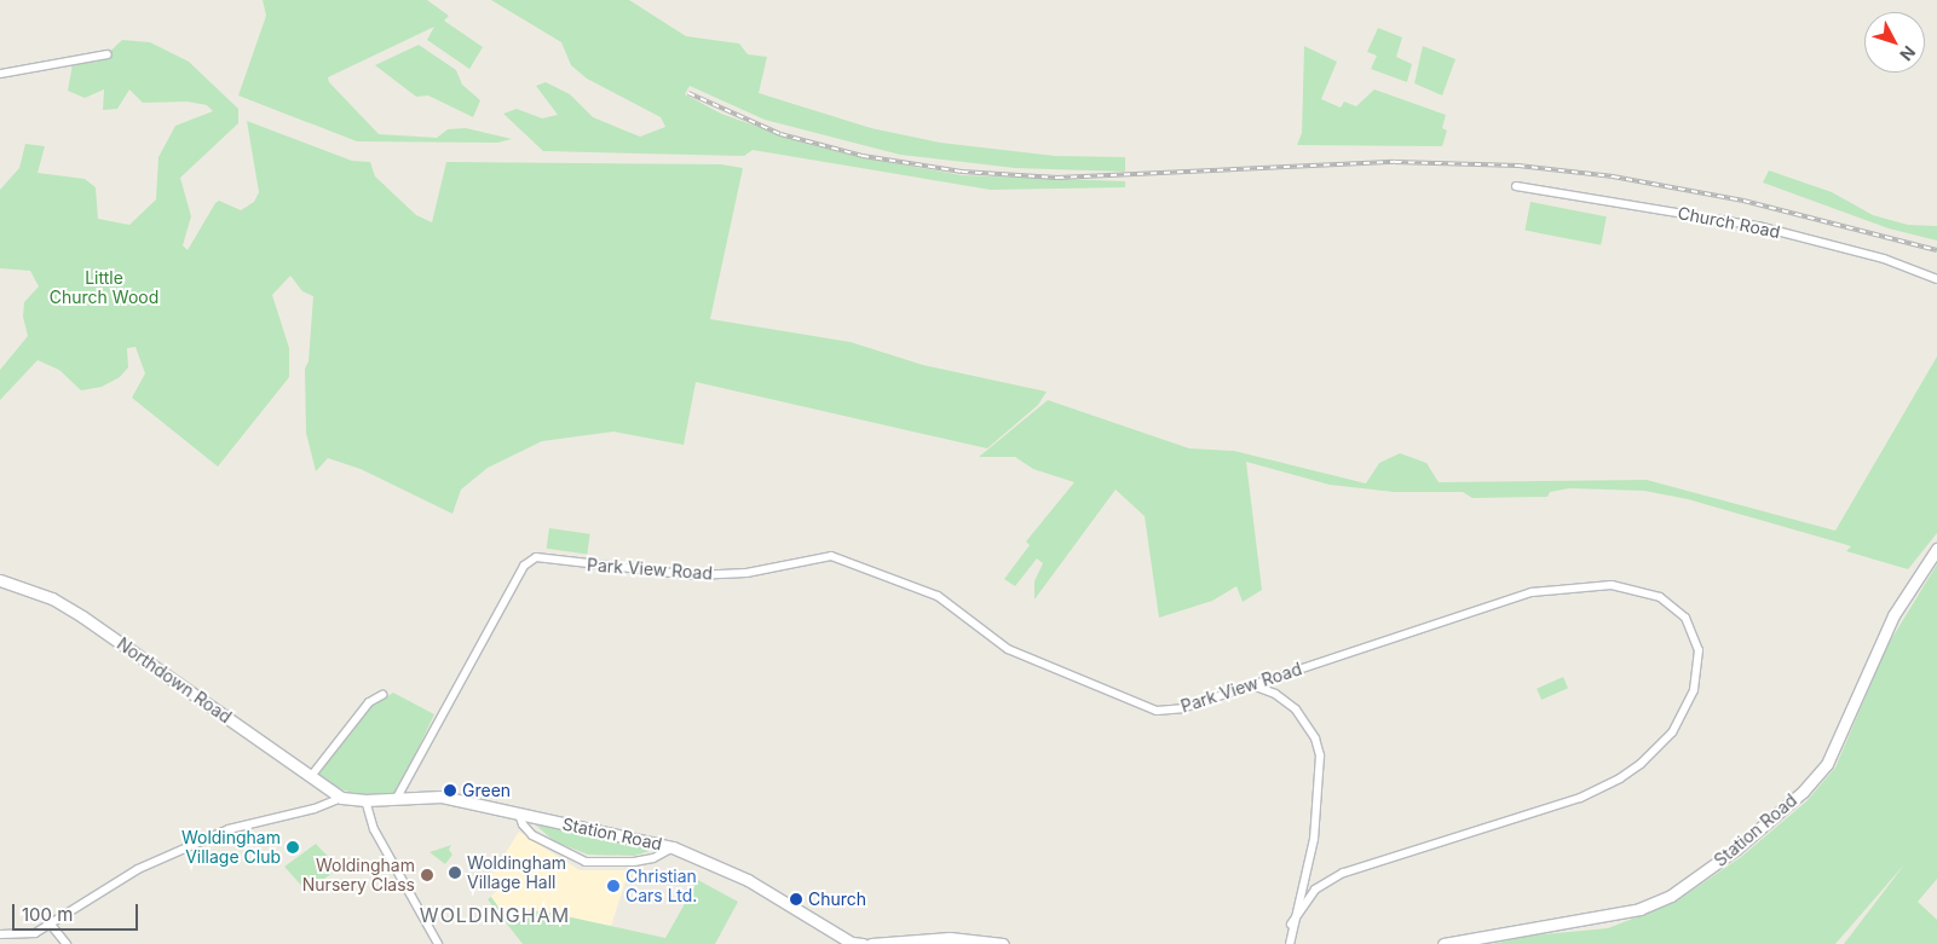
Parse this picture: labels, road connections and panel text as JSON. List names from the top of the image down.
{
  "streets": {
    "street": [
      "Church Road",
      "Park View Road",
      "Northdown Road",
      "Station Road"
    ]
  },
  "crossings": [
    ["Park View Road", "Station Road"],
    ["Northdown Road", "Station Road"]
  ],
  "districts": ["WOLDINGHAM"],
  "parks": ["Little Church Wood"],
  "places": [
    "Green",
    "Woldingham Village Club",
    "Woldingham Village Hall",
    "Woldingham Nursery Class",
    "Christian Cars Ltd.",
    "Church"
  ],
  "scale_bar": "100 m",
  "north": "bottom right"
}
